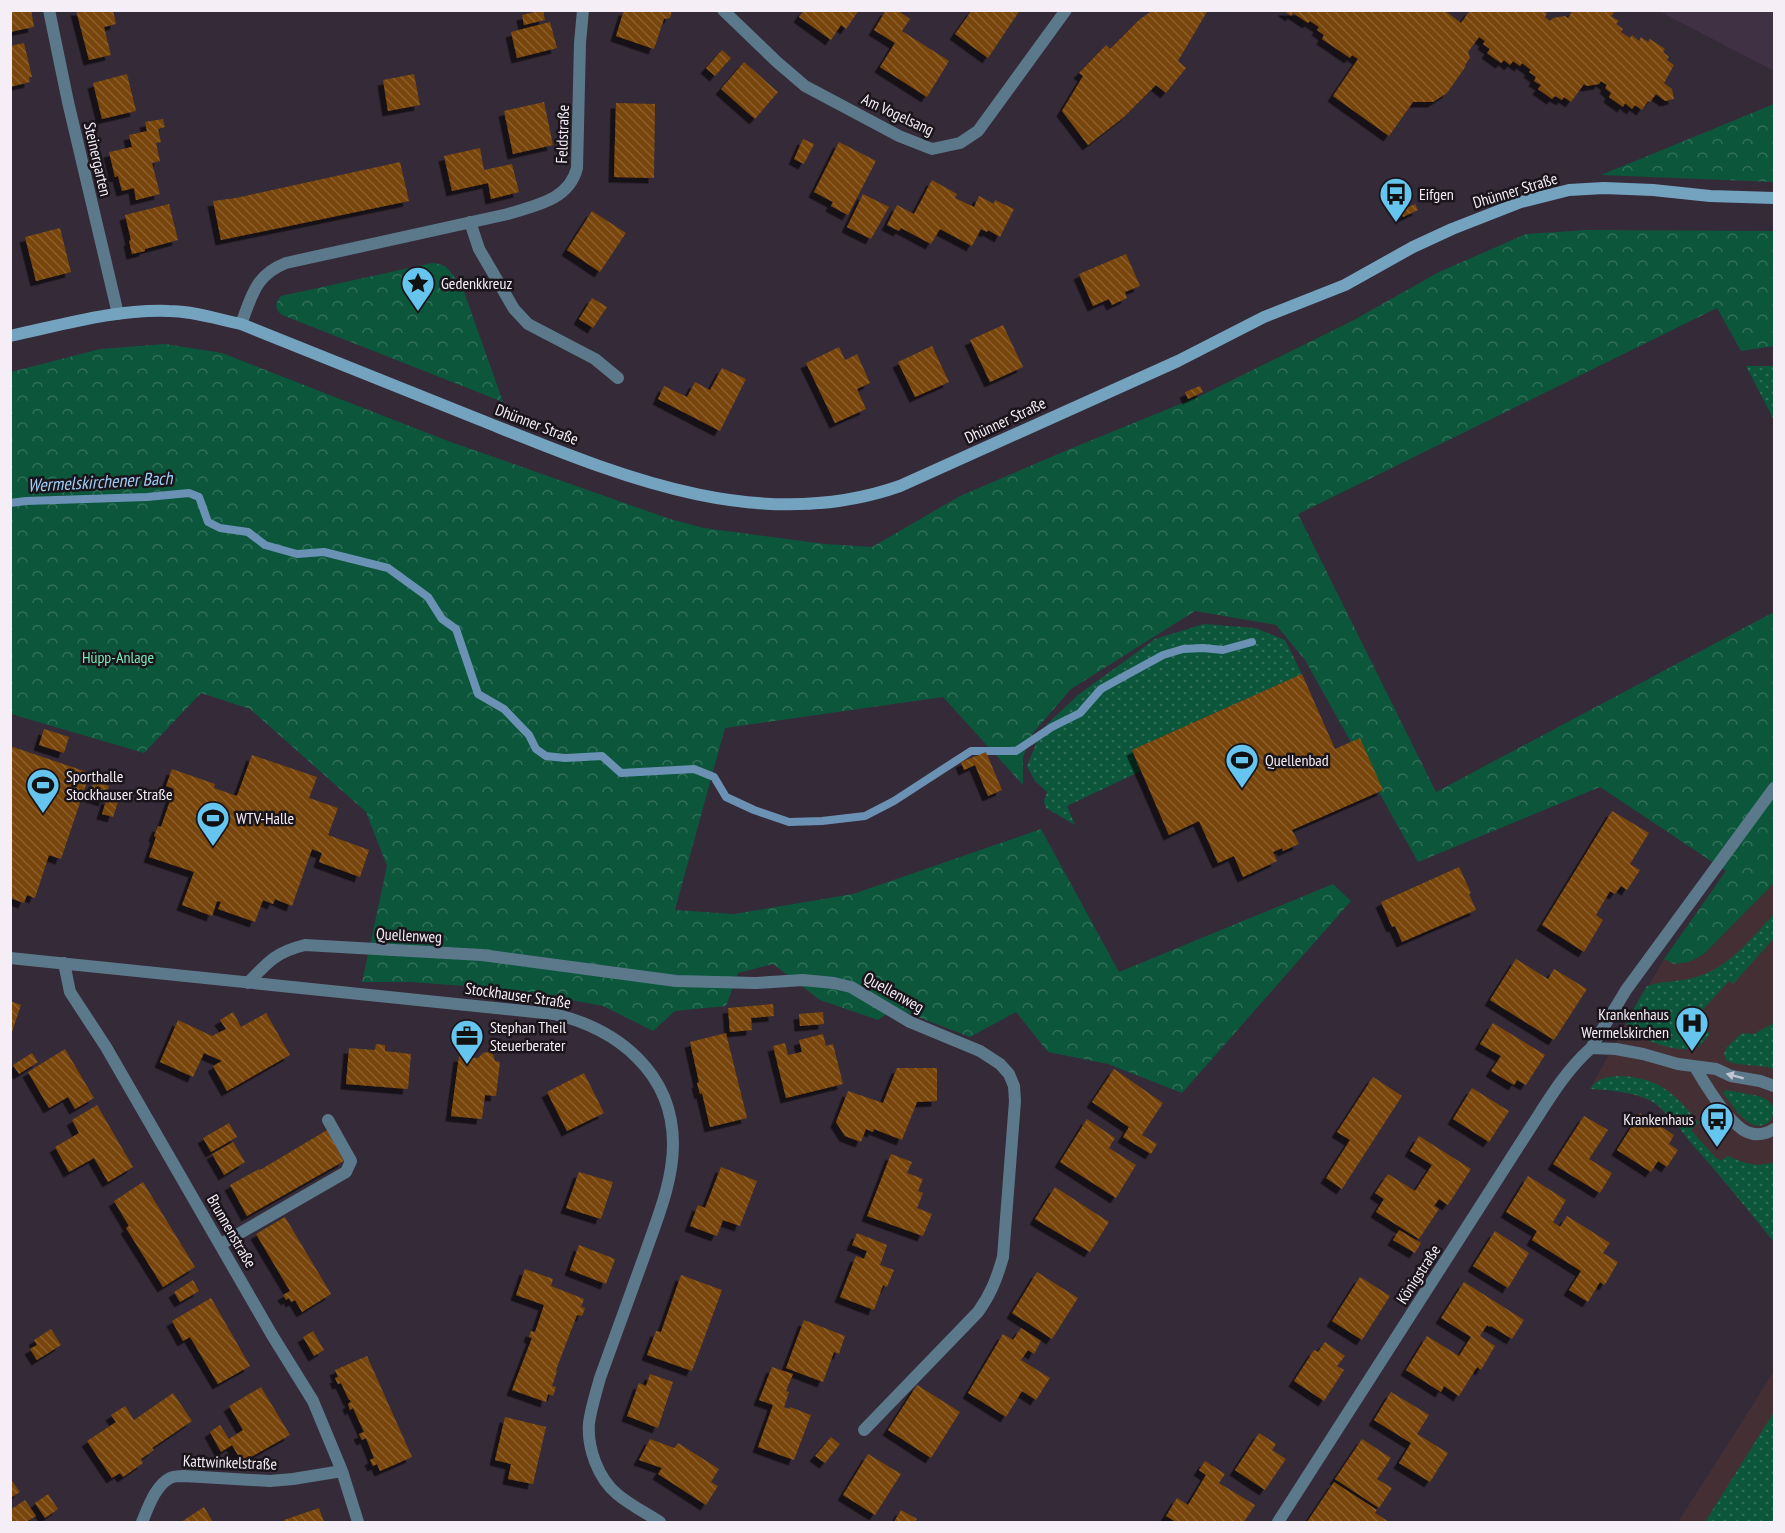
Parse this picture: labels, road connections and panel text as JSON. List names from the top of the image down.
{
  "streets": {
    "main road": ["Dhünner Straße"],
    "street": [
      "Am Vogelsang",
      "Feldstraße",
      "Steinergarten",
      "Quellenweg",
      "Stockhauser Straße",
      "Brunnenstraße",
      "Königstraße",
      "Kattwinkelstraße"
    ]
  },
  "crossings": [
    ["Steinergarten", "Dhünner Straße"],
    ["Quellenweg", "Stockhauser Straße"],
    ["Stockhauser Straße", "Brunnenstraße"],
    ["Brunnenstraße", "Kattwinkelstraße"]
  ],
  "water": ["Wermelskirchener Bach"],
  "parks": ["Hüpp-Anlage"],
  "places": {
    "bus stop": ["Eifgen", "Krankenhaus"],
    "place": ["Gedenkkreuz"],
    "sports": ["Quellenbad", "Sporthalle Stockhauser Straße", "WTV-Halle"],
    "hospital": ["Krankenhaus Wermelskirchen"],
    "office": ["Stephan Theil Steuerberater"]
  }
}
